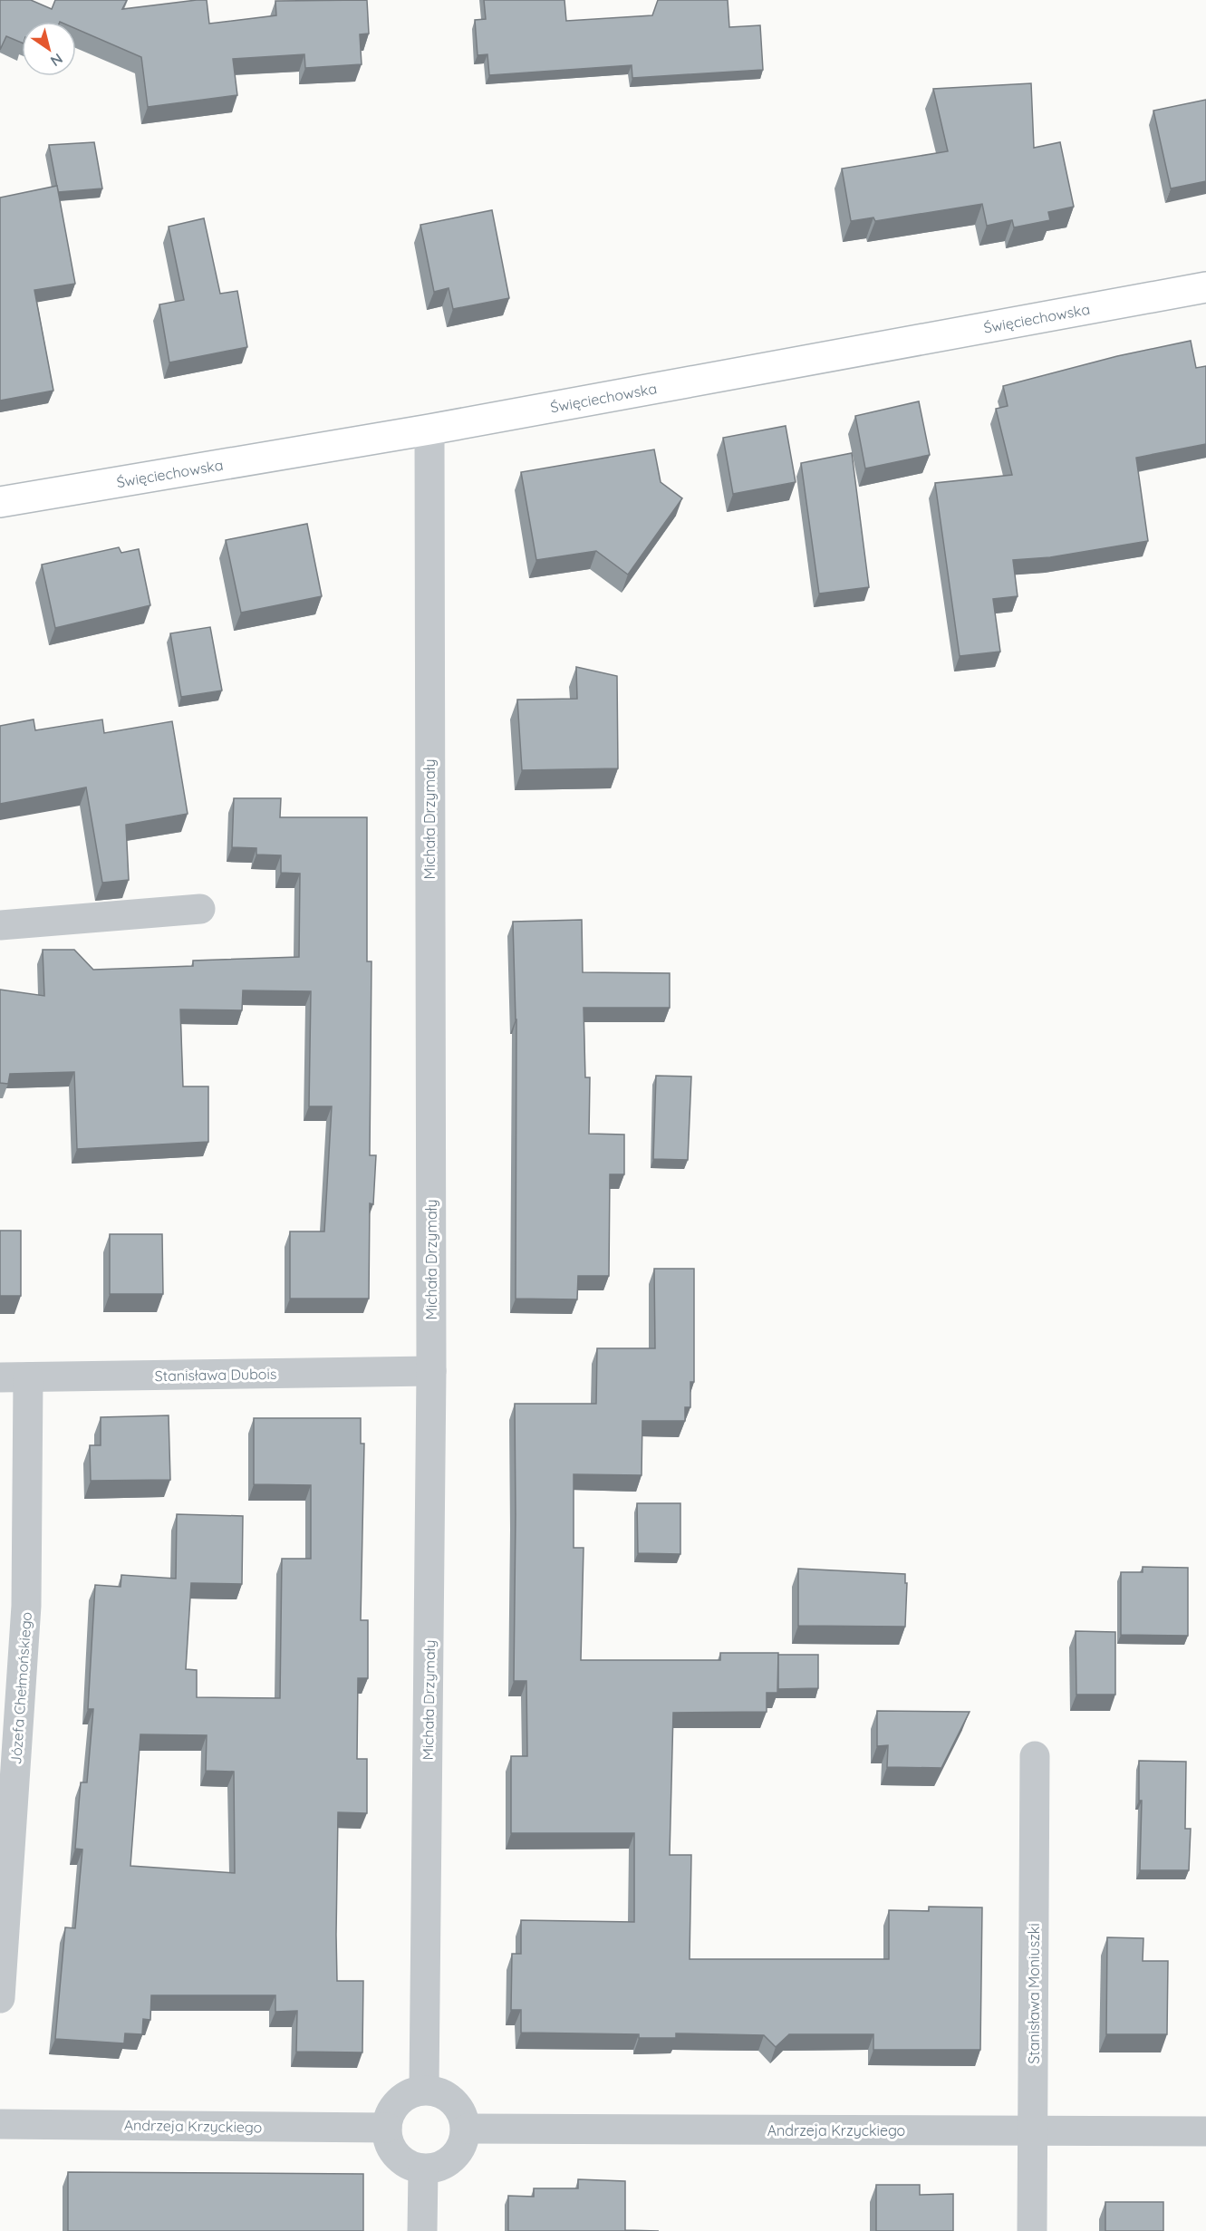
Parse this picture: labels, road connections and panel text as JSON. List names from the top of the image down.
{
  "streets": {
    "street": [
      "Święciechowska",
      "Michała Drzymały",
      "Stanisława Dubois",
      "Józefa Chełmońskiego",
      "Stanisława Moniuszki",
      "Andrzeja Krzyckiego"
    ]
  },
  "crossings": [
    ["Święciechowska", "Michała Drzymały"],
    ["Michała Drzymały", "Stanisława Dubois"],
    ["Michała Drzymały", "Andrzeja Krzyckiego"],
    ["Stanisława Dubois", "Józefa Chełmońskiego"],
    ["Stanisława Moniuszki", "Andrzeja Krzyckiego"]
  ],
  "north": "bottom right"
}
